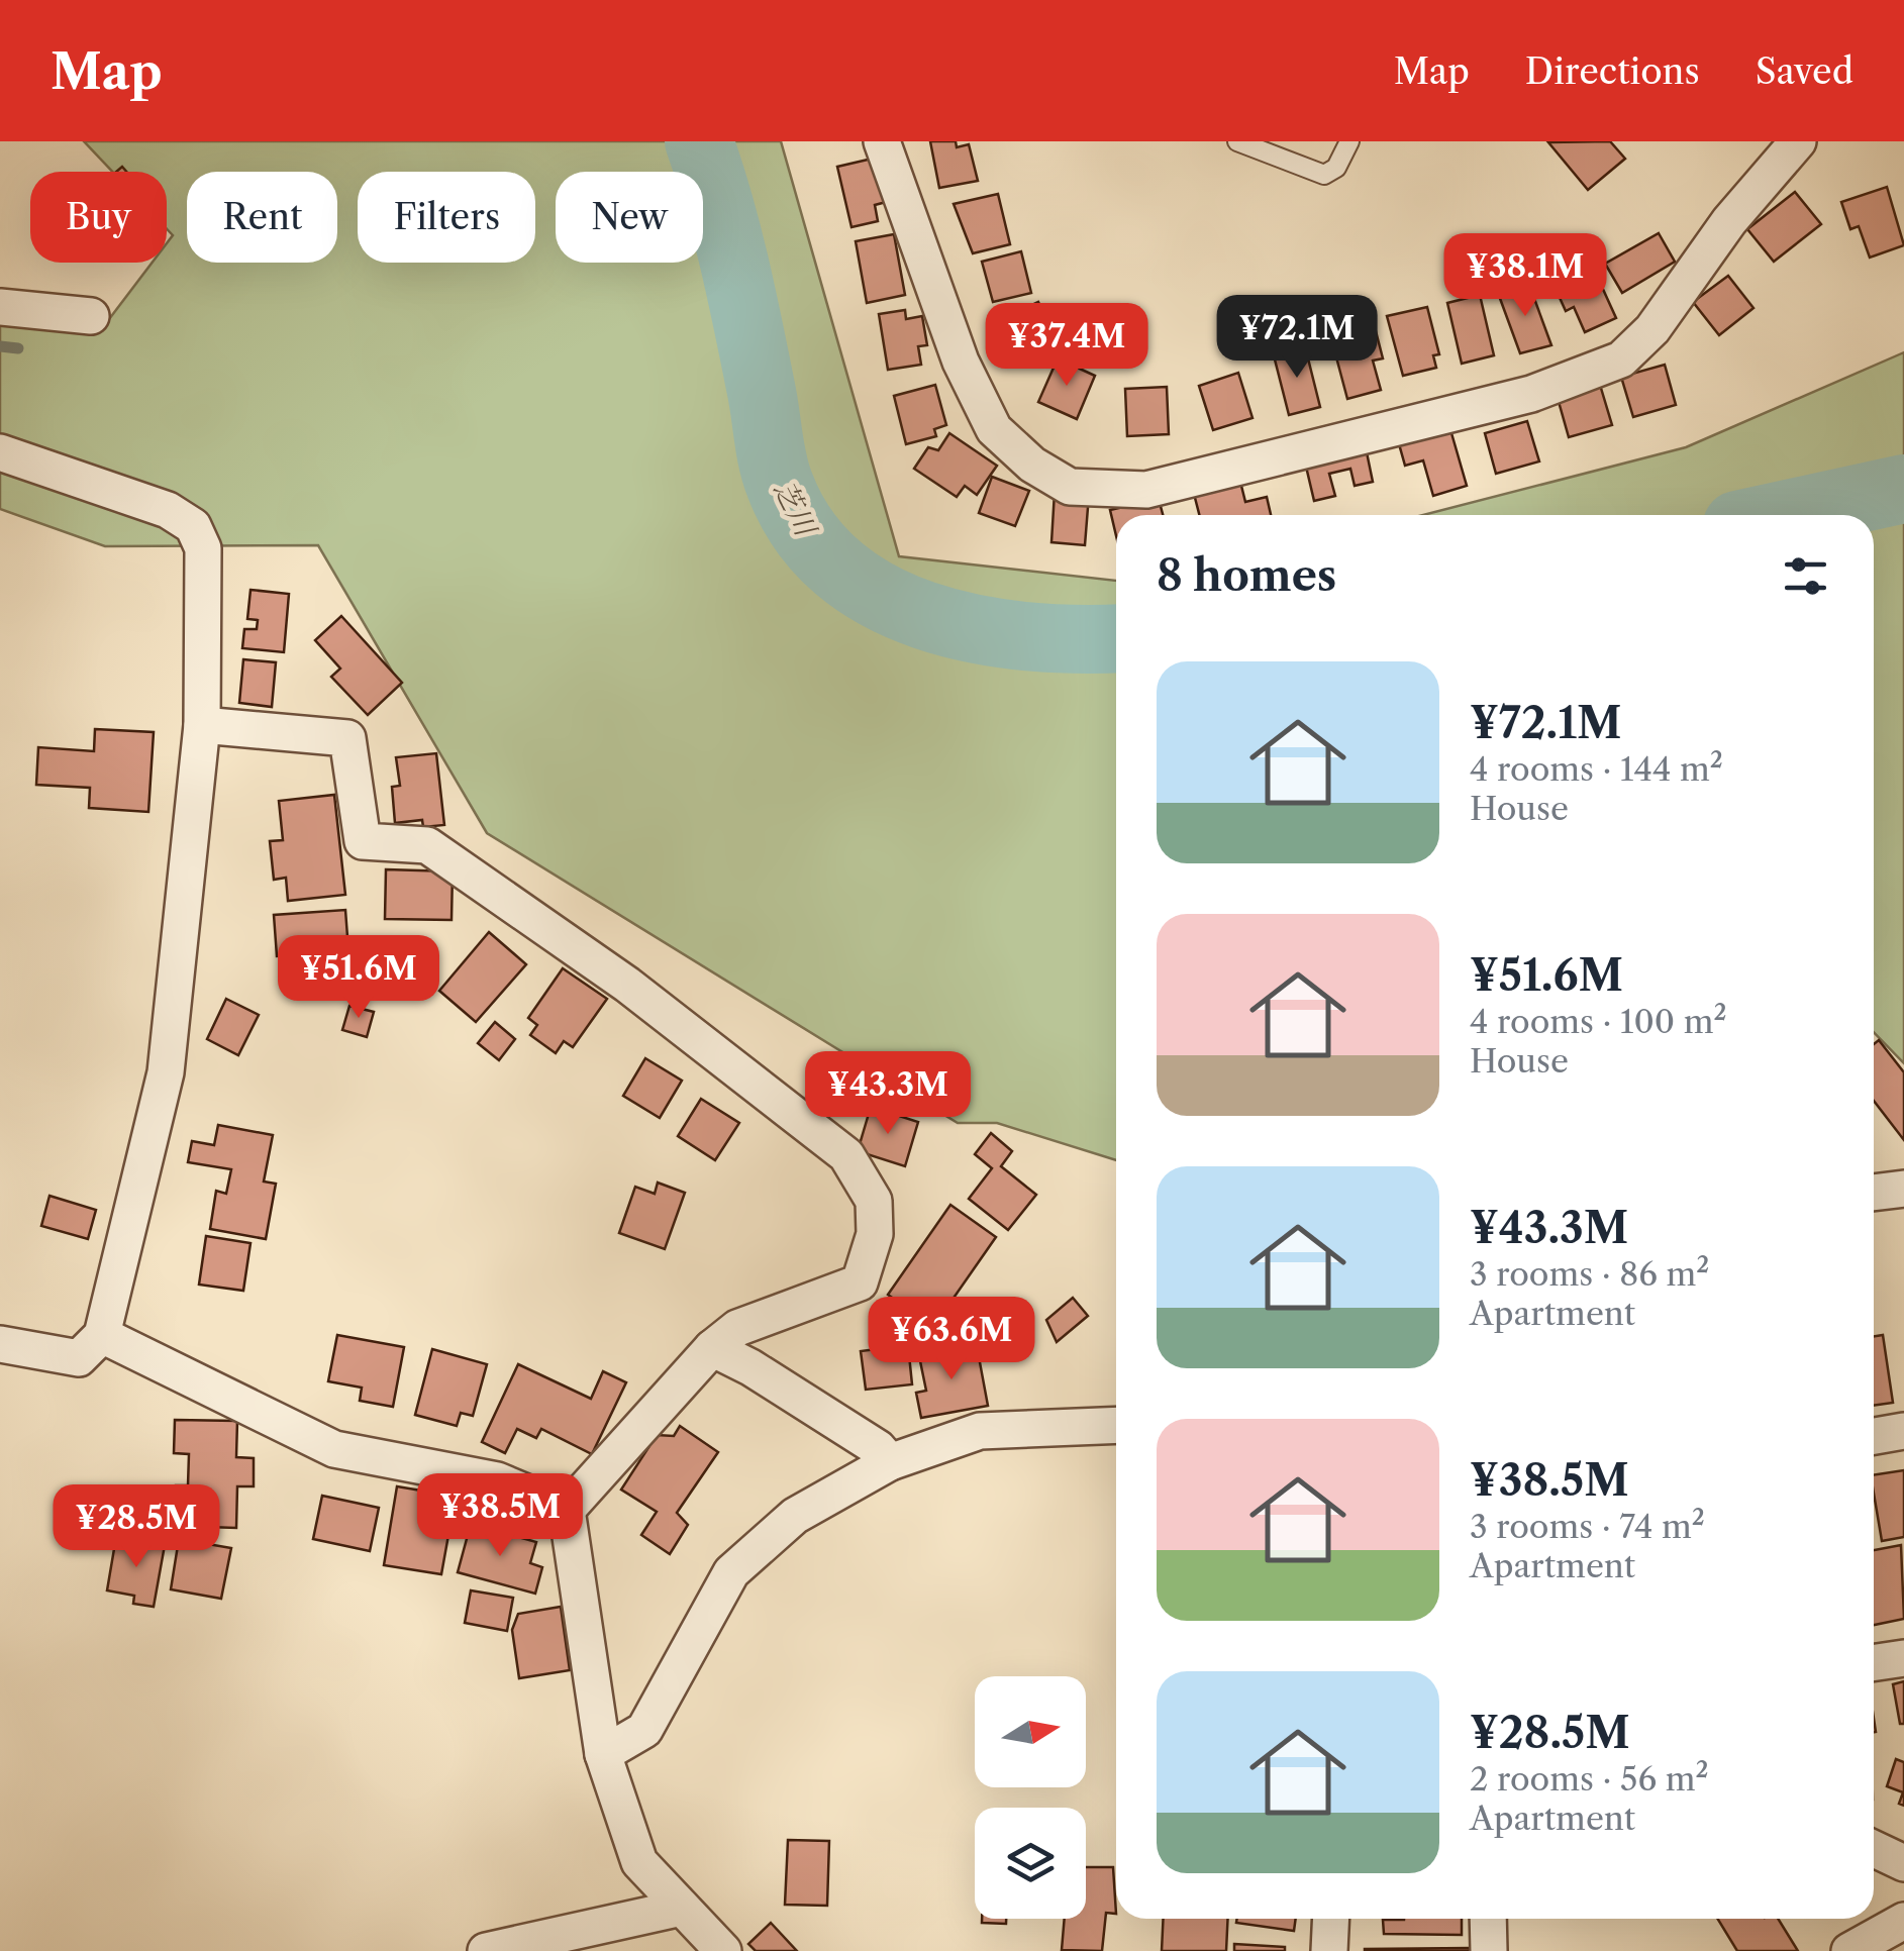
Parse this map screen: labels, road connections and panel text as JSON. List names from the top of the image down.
{
  "water": ["芝川"],
  "north": "right",
  "page": {
    "header": "Map",
    "nav": ["Map", "Directions", "Saved"],
    "chip": [
      "Buy",
      "Rent",
      "Filters",
      "New"
    ],
    "price": [
      "¥38.1M",
      "¥72.1M",
      "¥37.4M",
      "¥51.6M",
      "¥43.3M",
      "¥63.6M",
      "¥38.5M",
      "¥28.5M"
    ],
    "heading": "8 homes",
    "list": [
      {
        "name": "¥72.1M",
        "note": "4 rooms · 144 m² · House"
      },
      {
        "name": "¥51.6M",
        "note": "4 rooms · 100 m² · House"
      },
      {
        "name": "¥43.3M",
        "note": "3 rooms · 86 m² · Apartment"
      },
      {
        "name": "¥38.5M",
        "note": "3 rooms · 74 m² · Apartment"
      },
      {
        "name": "¥28.5M",
        "note": "2 rooms · 56 m² · Apartment"
      }
    ]
  }
}
